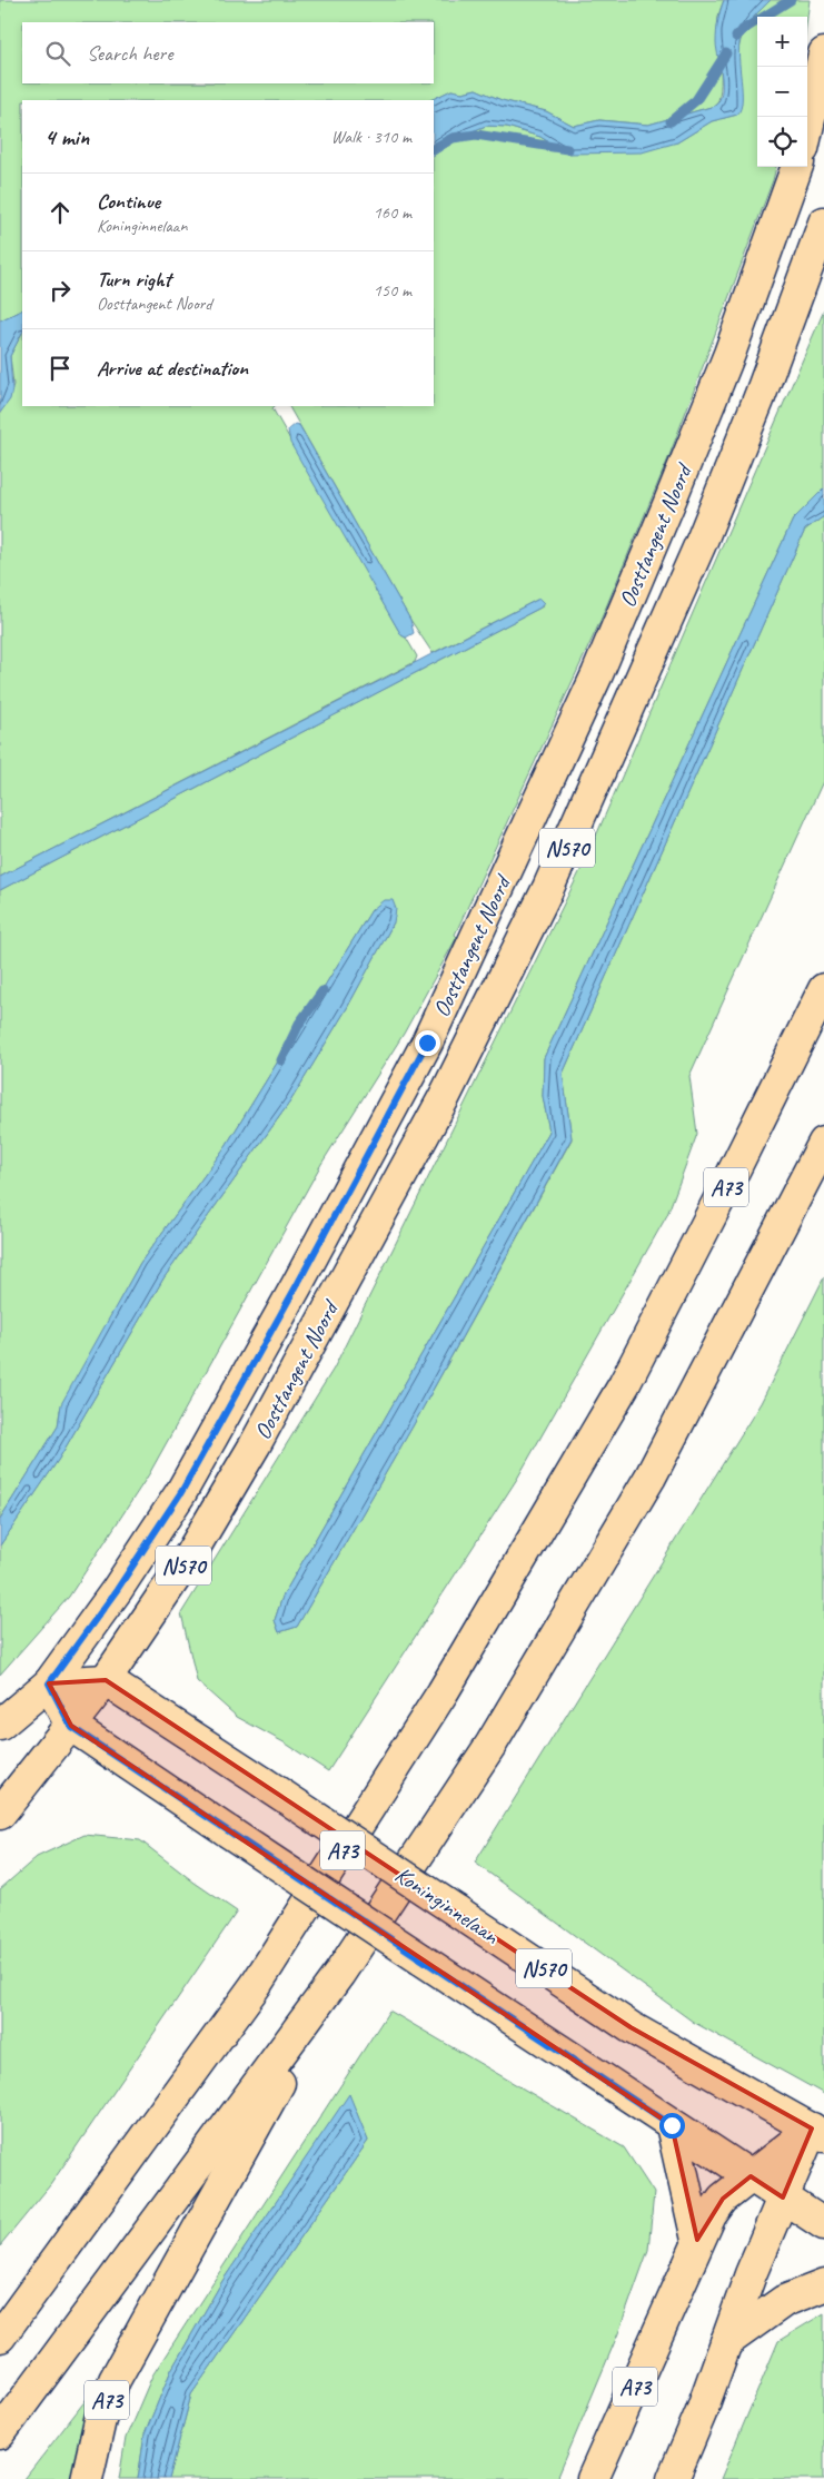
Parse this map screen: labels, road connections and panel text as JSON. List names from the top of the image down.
{
  "streets": {
    "main road": [
      "Oosttangent Noord",
      "N570",
      "A73",
      "Koninginnelaan"
    ]
  },
  "crossings": [
    ["Oosttangent Noord", "N570"],
    ["Oosttangent Noord", "Koninginnelaan"],
    ["N570", "A73"],
    ["A73", "Koninginnelaan"]
  ],
  "page": {
    "map_buttons": ["+", "−"],
    "search": "Search here",
    "heading": ["4 min", "Walk · 310 m"],
    "list": [
      ["Continue", "Koninginnelaan", "160 m"],
      ["Turn right", "Oosttangent Noord", "150 m"],
      "Arrive at destination"
    ]
  }
}
